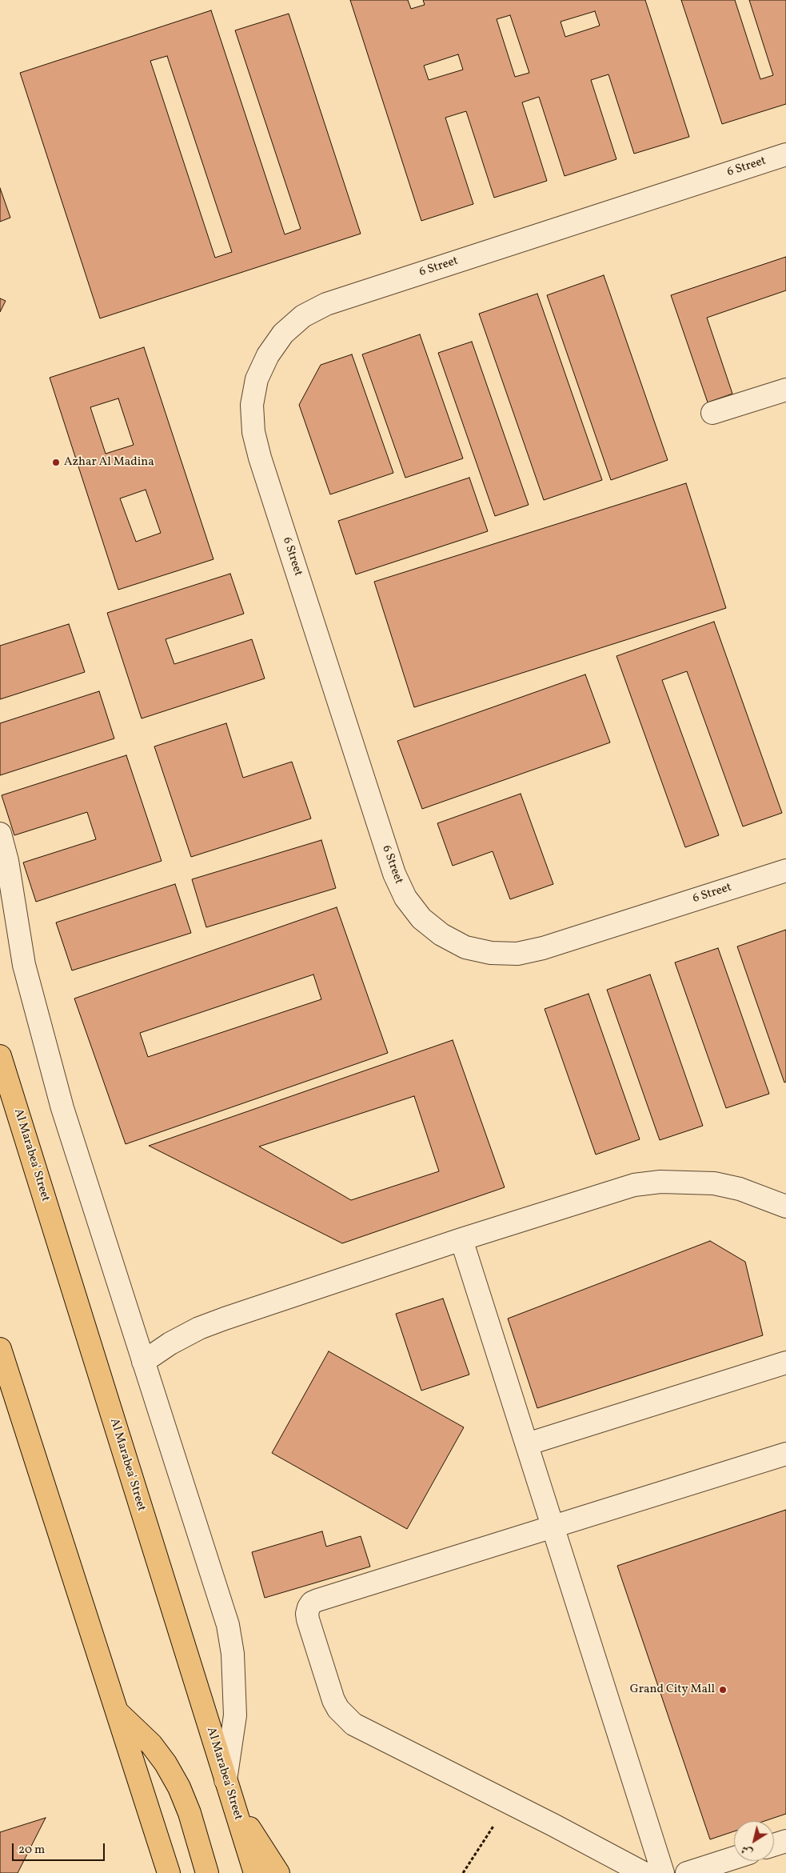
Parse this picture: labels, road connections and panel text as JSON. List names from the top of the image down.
{
  "streets": {
    "main road": ["Al Marabea' Street"],
    "lane": ["6 Street"]
  },
  "places": ["Azhar Al Madina", "Grand City Mall"],
  "scale_bar": "20 m",
  "north": "bottom left"
}
